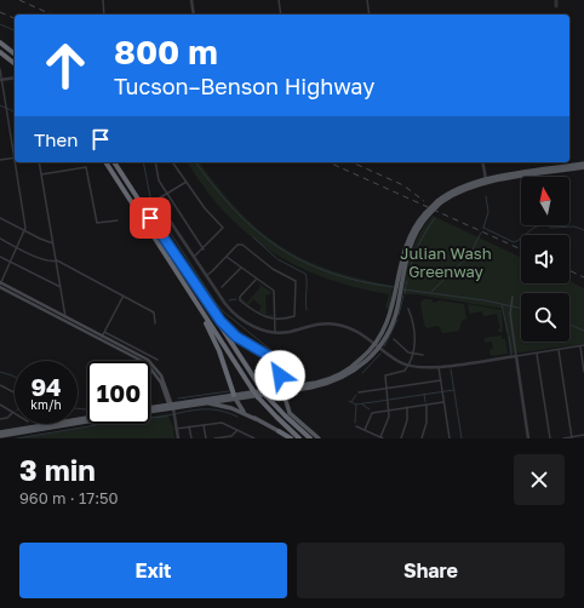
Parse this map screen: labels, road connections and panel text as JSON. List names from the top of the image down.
{
  "parks": ["Julian Wash Greenway"],
  "north": "top",
  "page": {
    "turn": ["800 m", "Tucson–Benson Highway"],
    "then": "Then",
    "speed": "94 km/h",
    "limit": "100",
    "heading": ["3 min", "960 m · 17:50"],
    "buttons": ["Exit", "Share"]
  }
}
